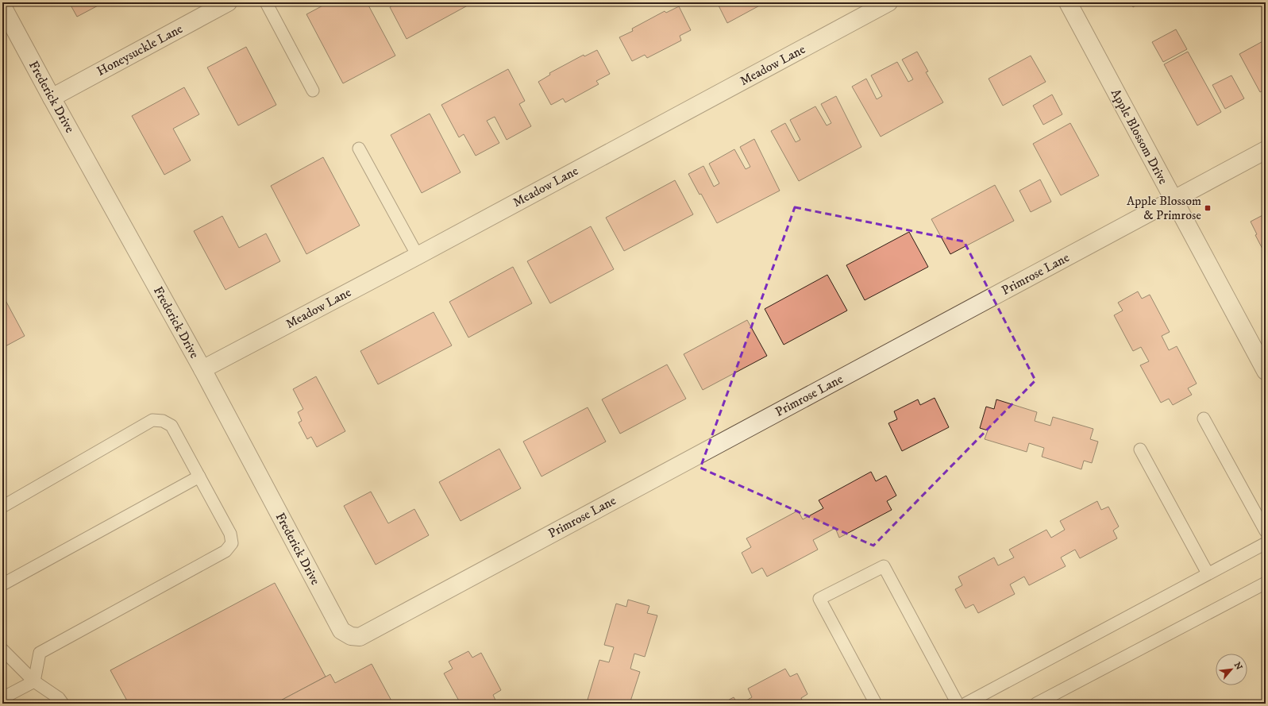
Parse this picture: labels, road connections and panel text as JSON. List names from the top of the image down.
{
  "streets": {
    "street": [
      "Honeysuckle Lane",
      "Meadow Lane",
      "Frederick Drive",
      "Apple Blossom Drive",
      "Primrose Lane"
    ]
  },
  "crossings": [
    ["Honeysuckle Lane", "Frederick Drive"],
    ["Meadow Lane", "Frederick Drive"],
    ["Frederick Drive", "Primrose Lane"],
    ["Apple Blossom Drive", "Primrose Lane"]
  ],
  "places": {
    "transit": ["Apple Blossom & Primrose"]
  },
  "north": "top right"
}
